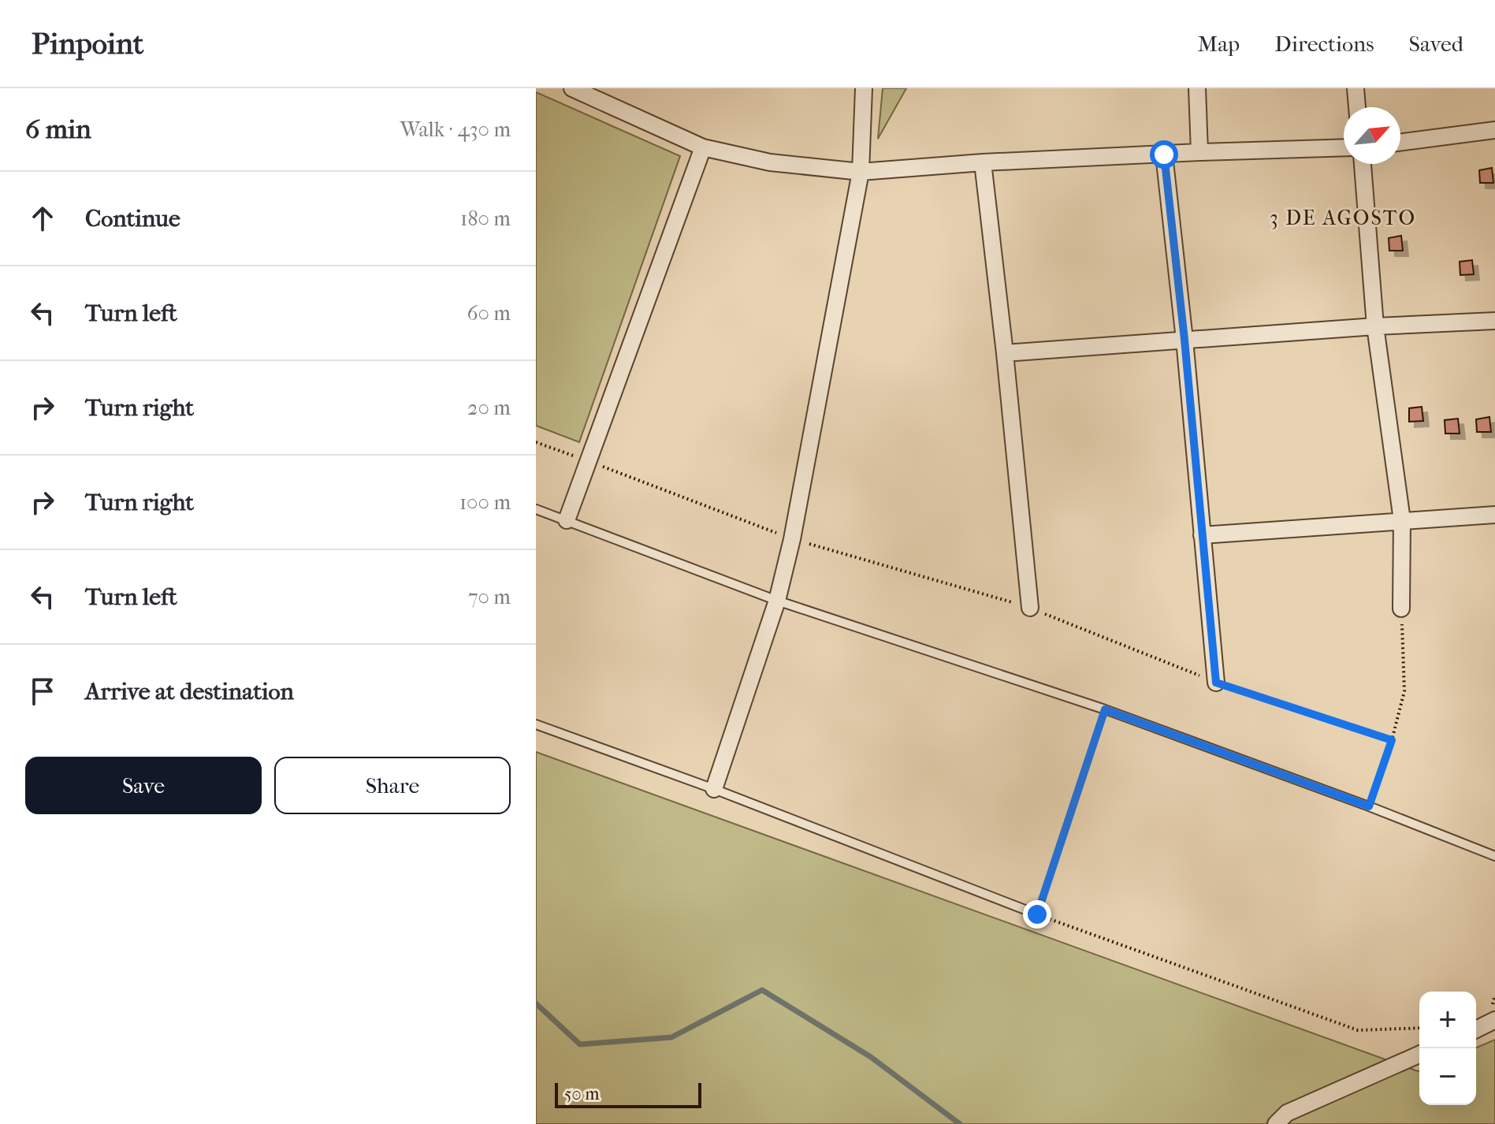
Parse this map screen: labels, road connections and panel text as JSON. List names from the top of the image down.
{
  "districts": ["3 DE AGOSTO"],
  "scale_bar": "50 m",
  "north": "top right",
  "page": {
    "header": "Pinpoint",
    "nav": ["Map", "Directions", "Saved"],
    "heading": ["6 min", "Walk · 430 m"],
    "list": [
      ["Continue", "180 m"],
      ["Turn left", "60 m"],
      ["Turn right", "20 m"],
      ["Turn right", "100 m"],
      ["Turn left", "70 m"],
      "Arrive at destination"
    ],
    "buttons": ["Save", "Share"],
    "map_buttons": ["+", "−"],
    "scale": "50 m"
  }
}
